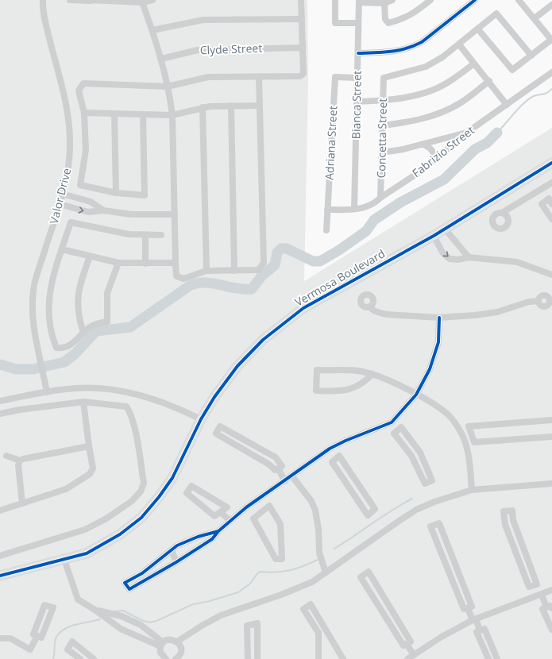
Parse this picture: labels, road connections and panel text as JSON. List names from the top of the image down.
{
  "streets": {
    "main road": ["Vermosa Boulevard"],
    "street": [
      "Clyde Street",
      "Bianca Street",
      "Concetta Street",
      "Adriana Street",
      "Fabrizio Street",
      "Valor Drive"
    ]
  },
  "crossings": [
    ["Bianca Street", "Adriana Street"],
    ["Bianca Street", "Fabrizio Street"],
    ["Concetta Street", "Fabrizio Street"],
    ["Adriana Street", "Fabrizio Street"]
  ]
}
